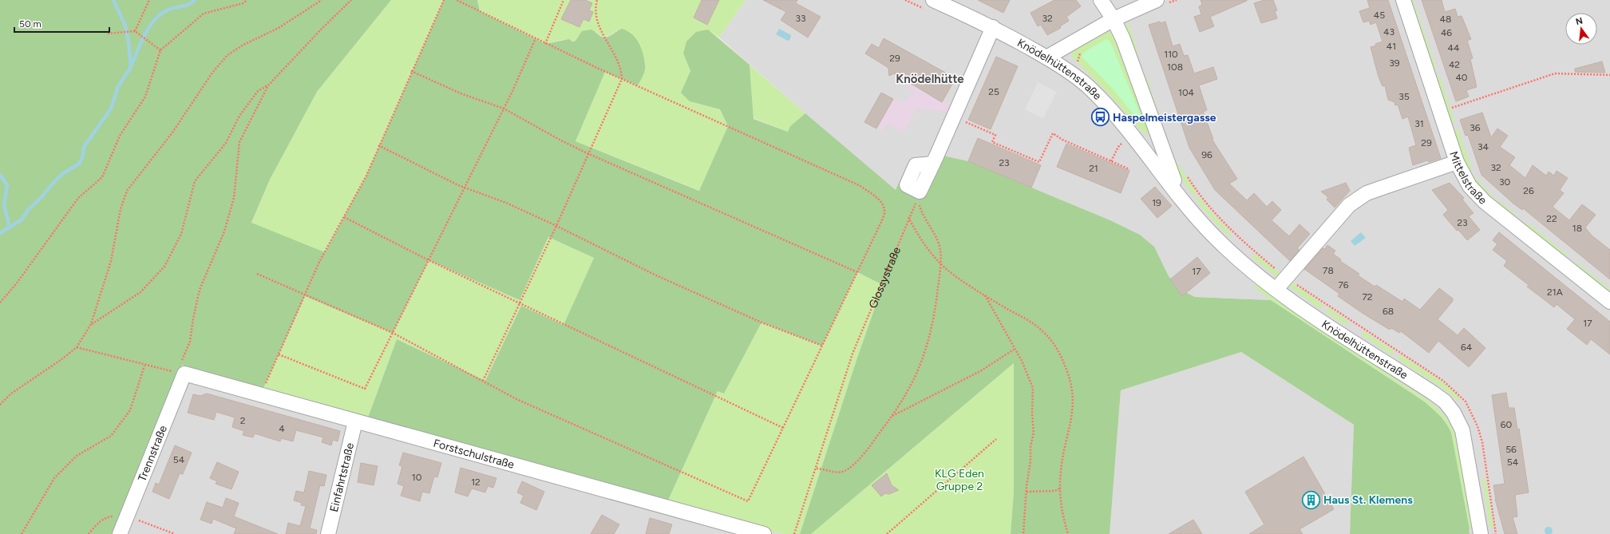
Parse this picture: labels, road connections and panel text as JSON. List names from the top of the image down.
{
  "streets": {
    "street": [
      "Knödelhüttenstraße",
      "Mittelstraße",
      "Trennstraße",
      "Forstschulstraße",
      "Einfahrtstraße"
    ],
    "path": ["Glossystraße"]
  },
  "crossings": [
    ["Trennstraße", "Forstschulstraße"],
    ["Forstschulstraße", "Einfahrtstraße"]
  ],
  "districts": ["Knödelhütte"],
  "parks": ["KLG Eden Gruppe 2"],
  "places": {
    "bus stop": ["Haspelmeistergasse"],
    "building": ["Haus St. Klemens"]
  },
  "house_numbers": [
    "45",
    "33",
    "32",
    "48",
    "43",
    "46",
    "41",
    "44",
    "110",
    "29",
    "39",
    "42",
    "108",
    "40",
    "25",
    "104",
    "35",
    "31",
    "36",
    "29",
    "34",
    "96",
    "23",
    "32",
    "21",
    "30",
    "26",
    "19",
    "22",
    "23",
    "18",
    "78",
    "17",
    "76",
    "21A",
    "72",
    "68",
    "17",
    "64",
    "2",
    "60",
    "4",
    "56",
    "54",
    "54",
    "10",
    "12"
  ],
  "scale_bar": "50 m",
  "north": "top"
}
